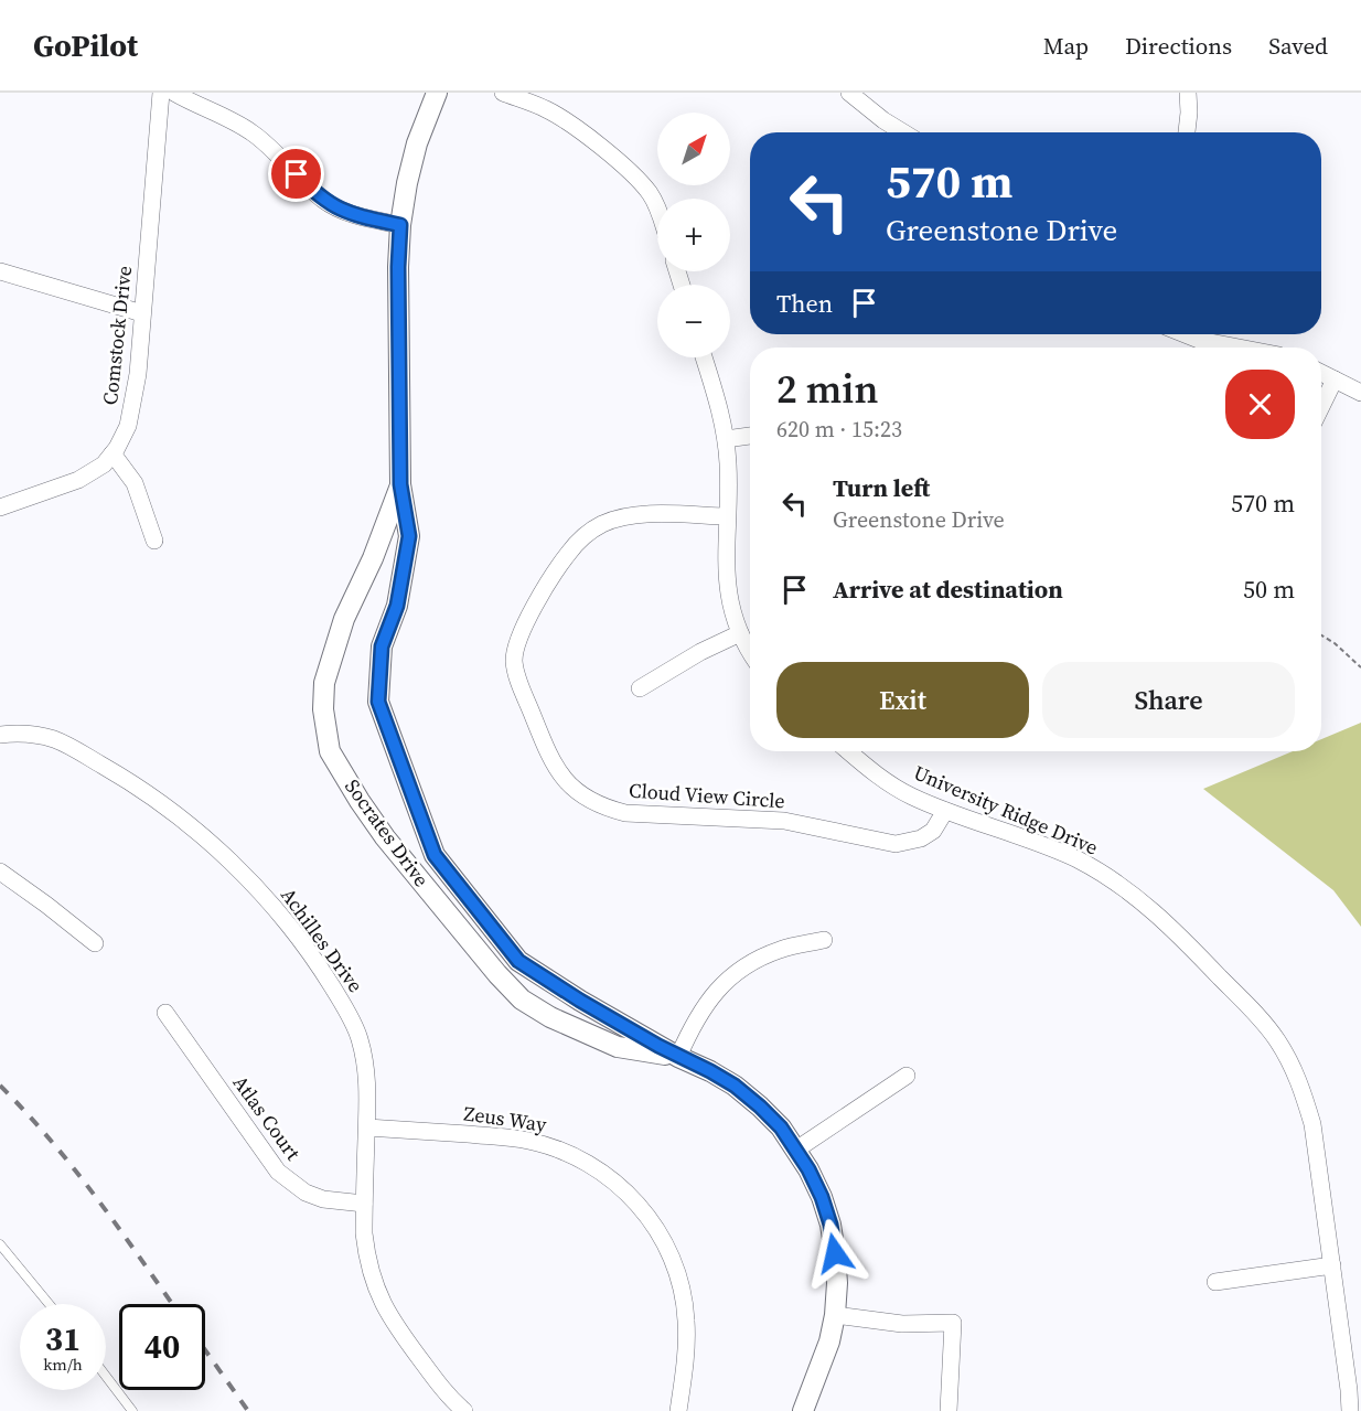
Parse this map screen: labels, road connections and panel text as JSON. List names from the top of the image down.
{
  "streets": {
    "street": [
      "Comstock Drive",
      "Cloud View Circle",
      "University Ridge Drive",
      "Socrates Drive",
      "Achilles Drive",
      "Atlas Court",
      "Zeus Way"
    ]
  },
  "crossings": [
    ["Cloud View Circle", "University Ridge Drive"],
    ["Achilles Drive", "Atlas Court"],
    ["Achilles Drive", "Zeus Way"]
  ],
  "north": "top right",
  "page": {
    "header": "GoPilot",
    "nav": ["Map", "Directions", "Saved"],
    "map_buttons": ["+", "−"],
    "turn": ["570 m", "Greenstone Drive"],
    "then": "Then",
    "heading": ["2 min", "620 m · 15:23"],
    "list": [
      {
        "name": "Turn left",
        "note": "Greenstone Drive",
        "value": "570 m"
      },
      {
        "name": "Arrive at destination",
        "value": "50 m"
      }
    ],
    "buttons": ["Exit", "Share"],
    "speed": "31 km/h",
    "limit": "40"
  }
}
